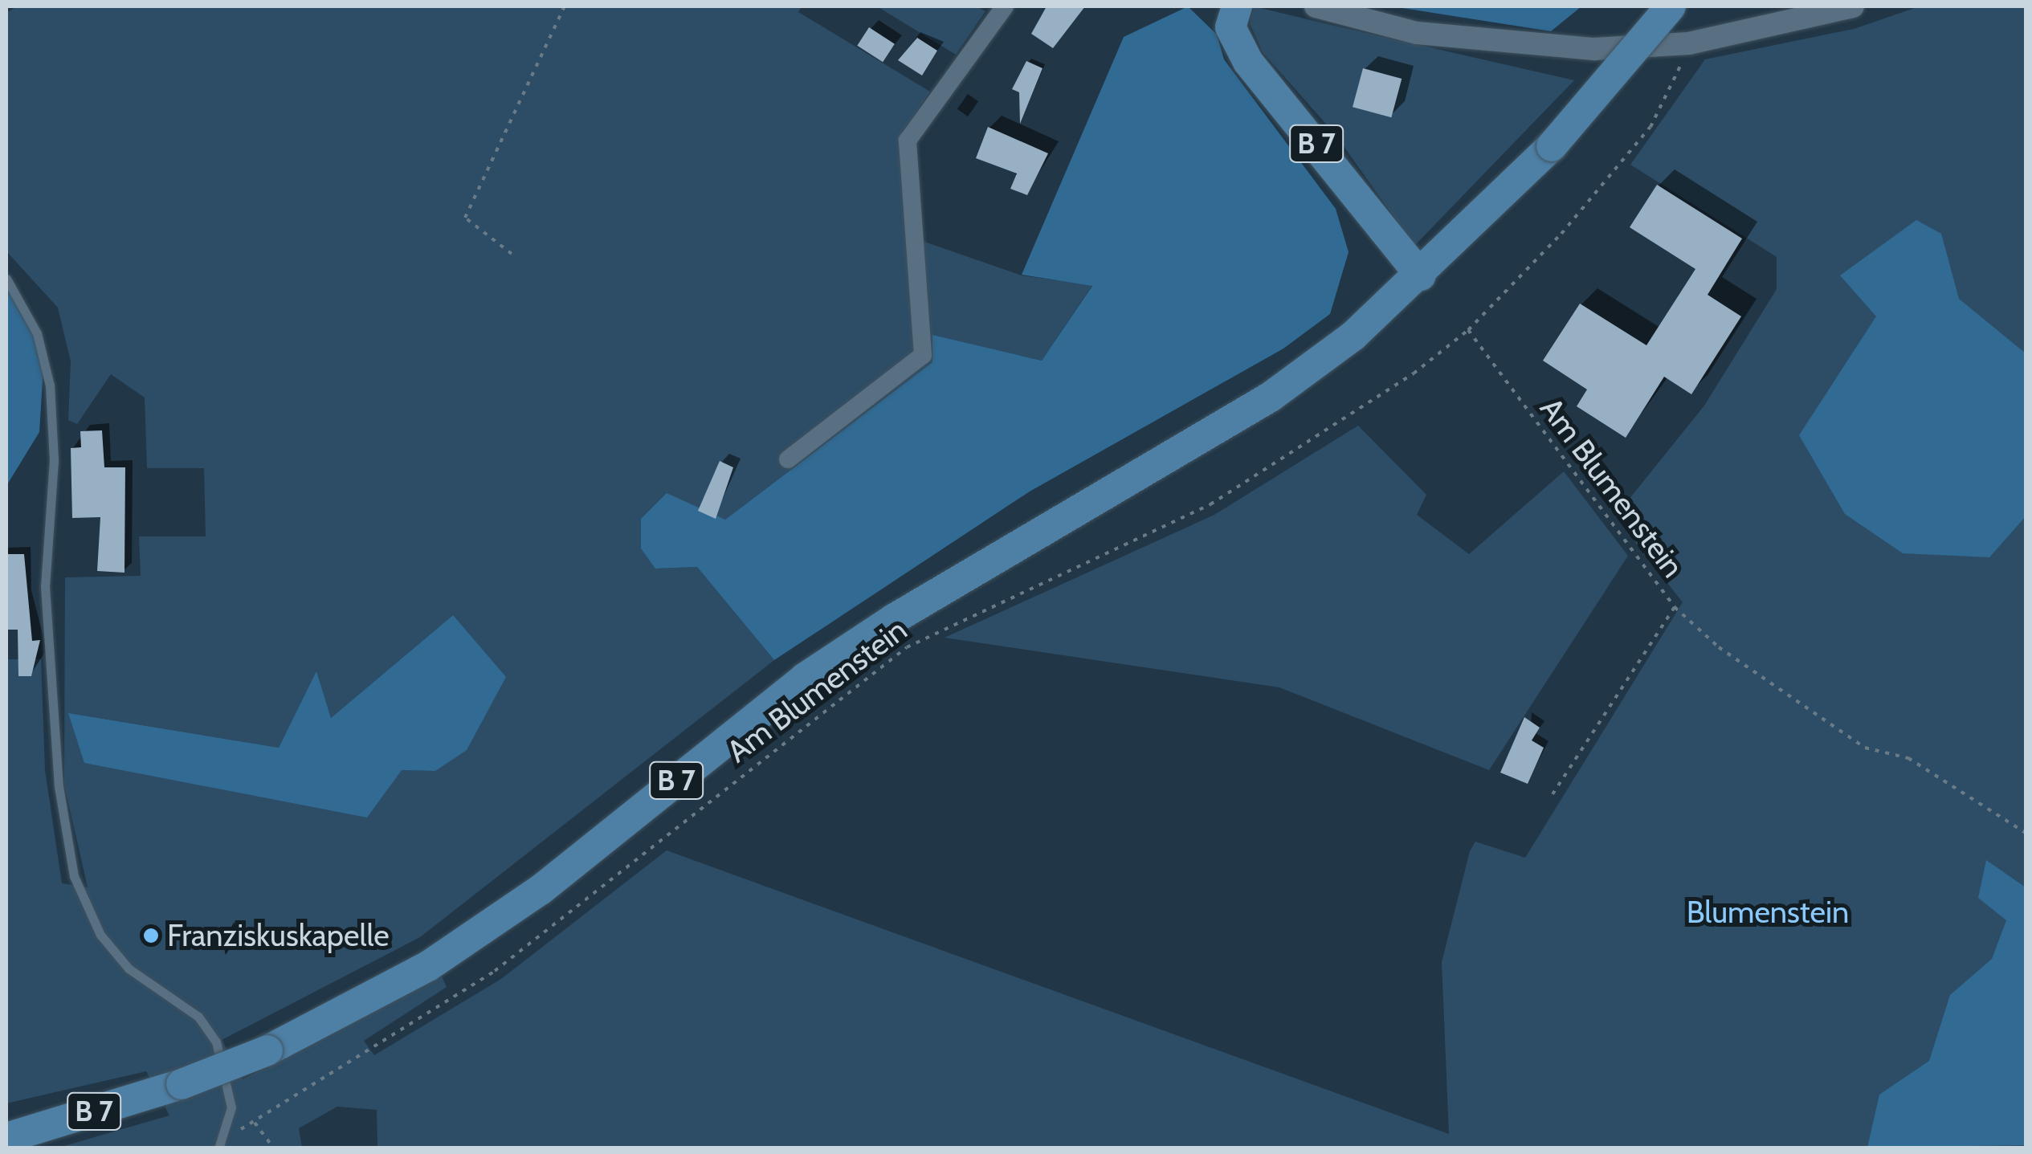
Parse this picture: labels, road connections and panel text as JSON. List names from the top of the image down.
{
  "streets": {
    "main road": ["B 7"],
    "path": ["Am Blumenstein"]
  },
  "parks": ["Blumenstein"],
  "places": ["Franziskuskapelle"]
}
